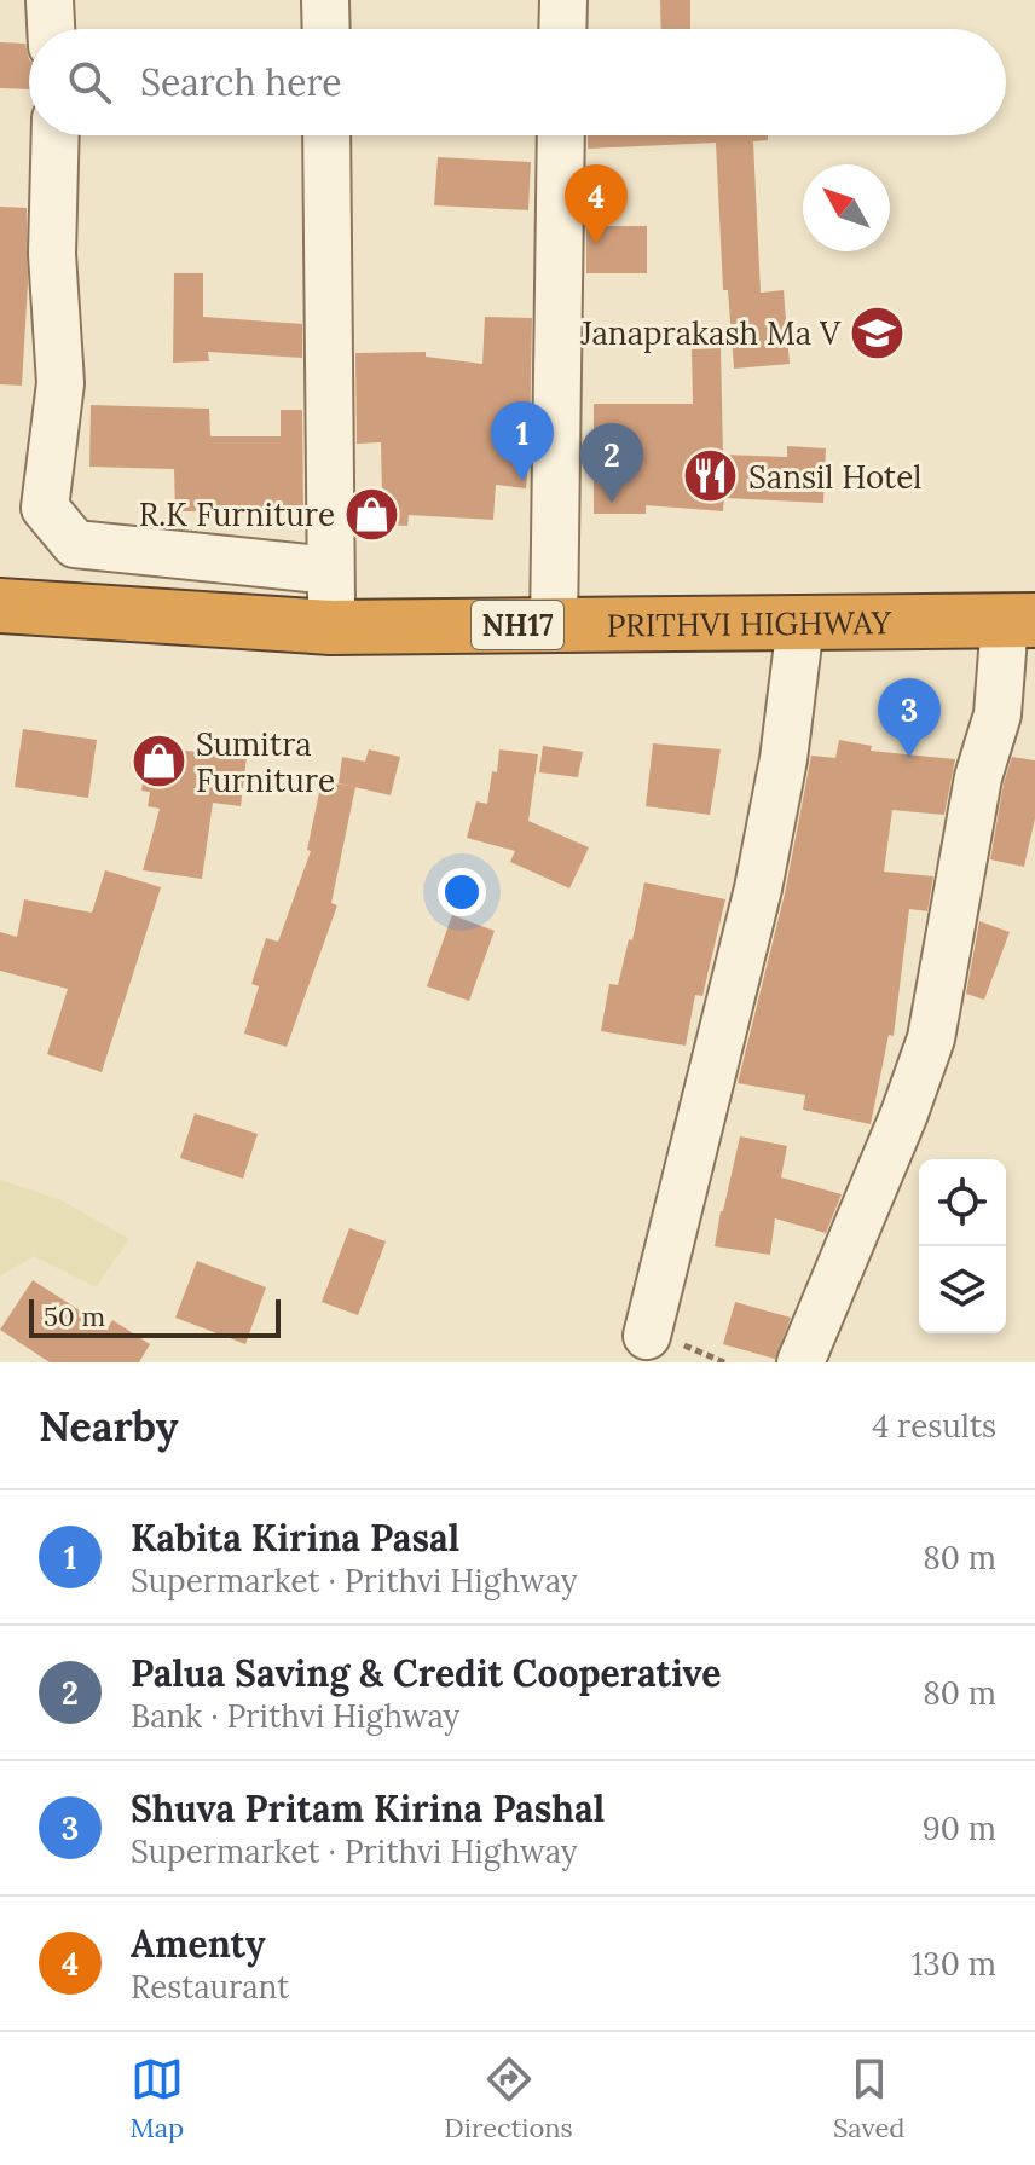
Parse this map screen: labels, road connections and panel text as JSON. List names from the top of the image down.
{
  "streets": {
    "highway": ["PRITHVI HIGHWAY", "NH17"]
  },
  "places": {
    "school or university": ["Janaprakash Ma V"],
    "restaurant": ["Sansil Hotel"],
    "shop": ["R.K Furniture", "Sumitra Furniture"]
  },
  "scale_bar": "50 m",
  "north": "top left",
  "page": {
    "search": "Search here",
    "pins": [
      "4",
      "1",
      "2",
      "3"
    ],
    "scale": "50 m",
    "heading": ["Nearby", "4 results"],
    "list": [
      {
        "mark": "1",
        "name": "Kabita Kirina Pasal",
        "note": "Supermarket · Prithvi Highway",
        "value": "80 m"
      },
      {
        "mark": "2",
        "name": "Palua Saving & Credit Cooperative",
        "note": "Bank · Prithvi Highway",
        "value": "80 m"
      },
      {
        "mark": "3",
        "name": "Shuva Pritam Kirina Pashal",
        "note": "Supermarket · Prithvi Highway",
        "value": "90 m"
      },
      {
        "mark": "4",
        "name": "Amenty",
        "note": "Restaurant",
        "value": "130 m"
      }
    ],
    "nav": ["Map", "Directions", "Saved"]
  }
}
